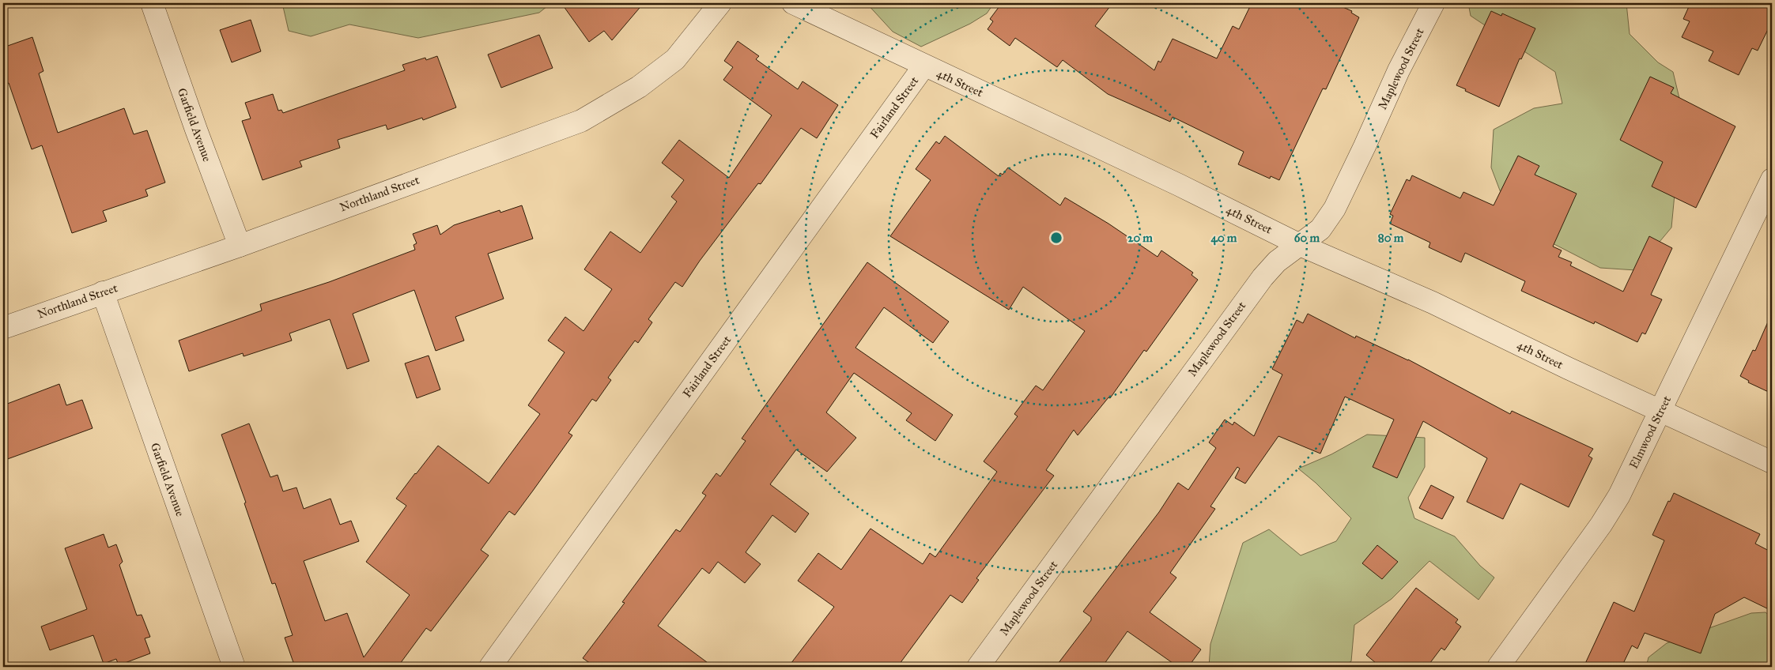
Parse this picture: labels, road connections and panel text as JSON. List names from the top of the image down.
{
  "streets": {
    "street": [
      "Maplewood Street",
      "4th Street",
      "Fairland Street",
      "Garfield Avenue",
      "Northland Street",
      "Elmwood Street"
    ]
  },
  "crossings": [
    ["Maplewood Street", "4th Street"],
    ["4th Street", "Fairland Street"],
    ["4th Street", "Elmwood Street"],
    ["Garfield Avenue", "Northland Street"]
  ],
  "rings": [
    "20 m",
    "40 m",
    "60 m",
    "80 m"
  ]
}
